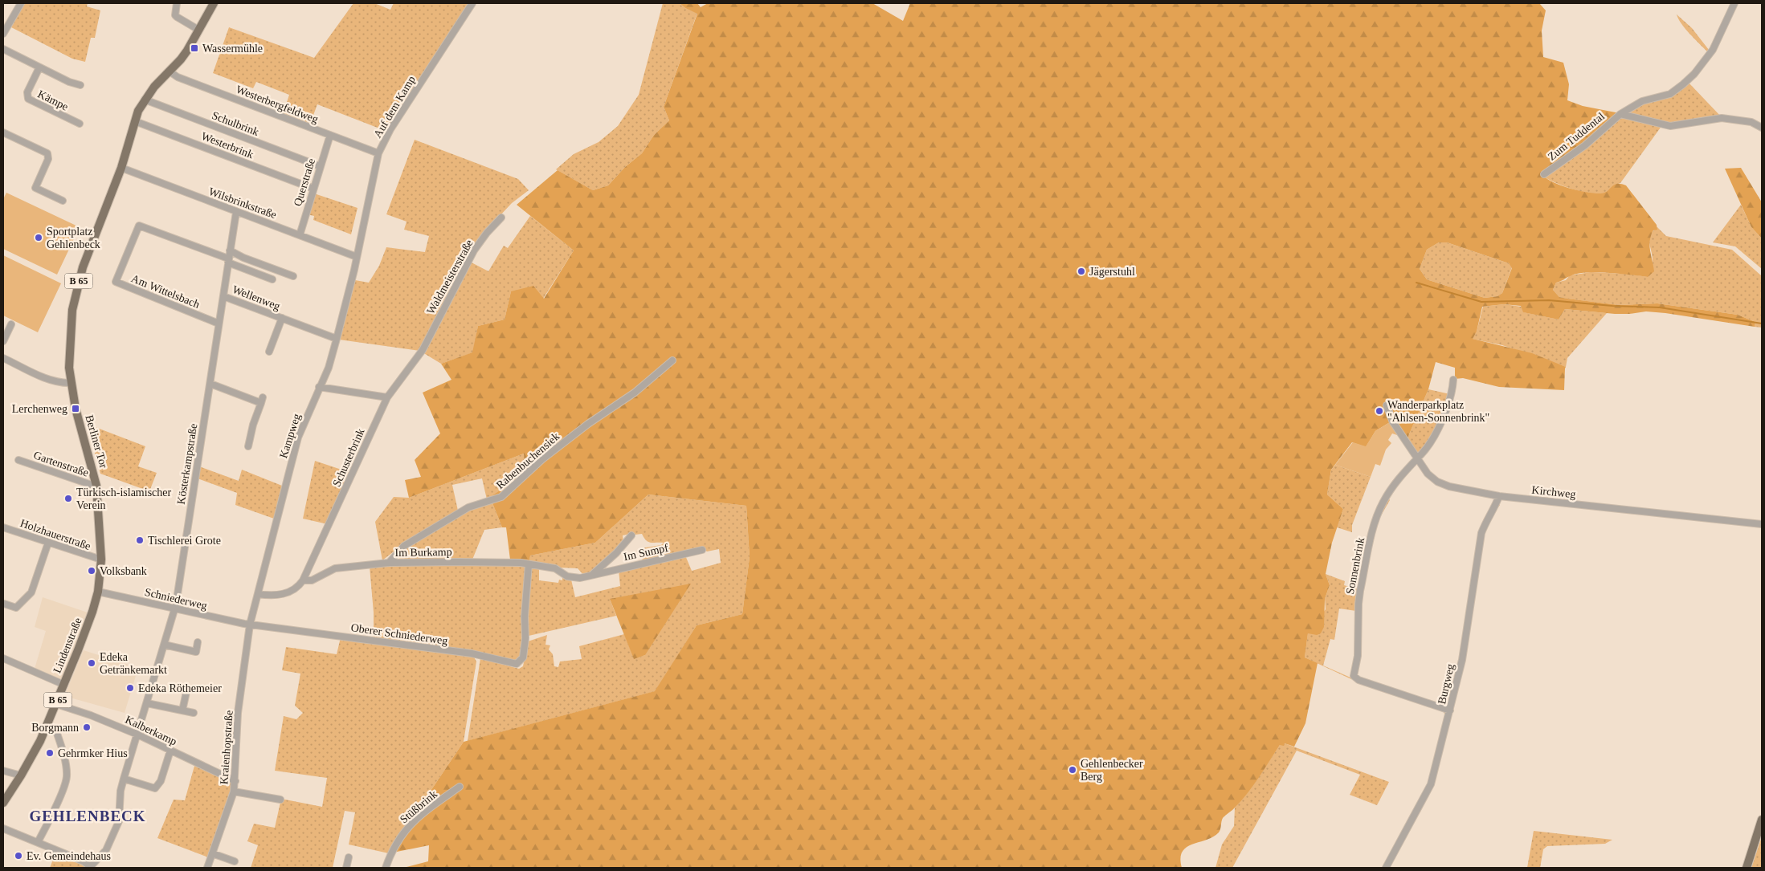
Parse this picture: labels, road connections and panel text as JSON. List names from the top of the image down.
{
  "streets": {
    "main road": ["B 65", "Berliner Tor", "Lindenstraße"],
    "street": [
      "Kämpe",
      "Westerbergfeldweg",
      "Auf dem Kamp",
      "Schulbrink",
      "Zum Tuddental",
      "Westerbrink",
      "Querstraße",
      "Wilsbrinkstraße",
      "Waldmeisterstraße",
      "Am Wittelsbach",
      "Wellenweg",
      "Kampweg",
      "Schusterbrink",
      "Rabenbuchensiek",
      "Gartenstraße",
      "Kösterkampstraße",
      "Kirchweg",
      "Holzhauerstraße",
      "Im Burkamp",
      "Im Sumpf",
      "Sonnenbrink",
      "Schniederweg",
      "Oberer Schniederweg",
      "Burgweg",
      "Kalberkamp",
      "Kraienhopstraße",
      "Stüßbrink"
    ]
  },
  "crossings": [
    ["Westerbergfeldweg", "Auf dem Kamp"],
    ["Westerbergfeldweg", "Querstraße"],
    ["Westerbergfeldweg", "B 65"],
    ["Auf dem Kamp", "Wilsbrinkstraße"],
    ["Auf dem Kamp", "Kampweg"],
    ["Schulbrink", "Querstraße"],
    ["Schulbrink", "B 65"],
    ["Westerbrink", "Querstraße"],
    ["Westerbrink", "B 65"],
    ["Querstraße", "Wilsbrinkstraße"],
    ["Wilsbrinkstraße", "B 65"],
    ["Wilsbrinkstraße", "Kampweg"],
    ["Wilsbrinkstraße", "Kösterkampstraße"],
    ["Waldmeisterstraße", "Schusterbrink"],
    ["B 65", "Berliner Tor"],
    ["Am Wittelsbach", "Kösterkampstraße"],
    ["Wellenweg", "Kampweg"],
    ["Wellenweg", "Kösterkampstraße"],
    ["Kampweg", "Im Burkamp"],
    ["Kampweg", "Schniederweg"],
    ["Kampweg", "Oberer Schniederweg"],
    ["Kampweg", "Kraienhopstraße"],
    ["Berliner Tor", "Gartenstraße"],
    ["Berliner Tor", "Holzhauerstraße"],
    ["Berliner Tor", "Lindenstraße"],
    ["Schusterbrink", "Im Burkamp"],
    ["Rabenbuchensiek", "Im Burkamp"],
    ["Kösterkampstraße", "Schniederweg"],
    ["Kösterkampstraße", "Kalberkamp"],
    ["Kirchweg", "Sonnenbrink"],
    ["Kirchweg", "Burgweg"],
    ["Im Burkamp", "Im Sumpf"],
    ["Im Burkamp", "Oberer Schniederweg"],
    ["Sonnenbrink", "Burgweg"],
    ["Schniederweg", "Oberer Schniederweg"],
    ["Schniederweg", "Lindenstraße"],
    ["Schniederweg", "Kraienhopstraße"],
    ["Oberer Schniederweg", "Kraienhopstraße"],
    ["Lindenstraße", "Kalberkamp"],
    ["Kalberkamp", "Kraienhopstraße"]
  ],
  "districts": ["GEHLENBECK"],
  "places": {
    "transit": ["Wassermühle", "Lerchenweg"],
    "other": [
      "Sportplatz Gehlenbeck",
      "Jägerstuhl",
      "Wanderparkplatz \"Ahlsen-Sonnenbrink\"",
      "Türkisch-islamischer Verein",
      "Tischlerei Grote",
      "Volksbank",
      "Edeka Getränkemarkt",
      "Edeka Röthemeier",
      "Borgmann",
      "Gehrmker Hius",
      "Gehlenbecker Berg",
      "Ev. Gemeindehaus"
    ]
  }
}
